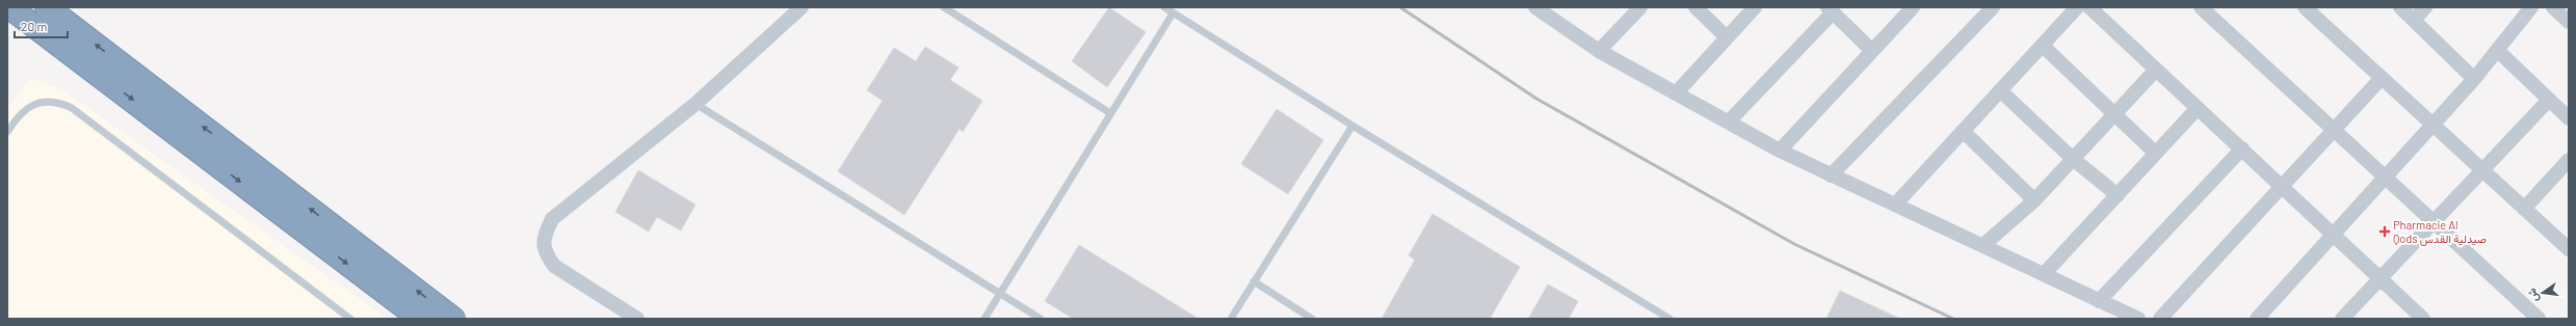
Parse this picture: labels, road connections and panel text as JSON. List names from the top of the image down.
{
  "places": {
    "health": ["Pharmacie Al Qods صيدلية القدس"]
  },
  "scale_bar": "20 m",
  "north": "left"
}
